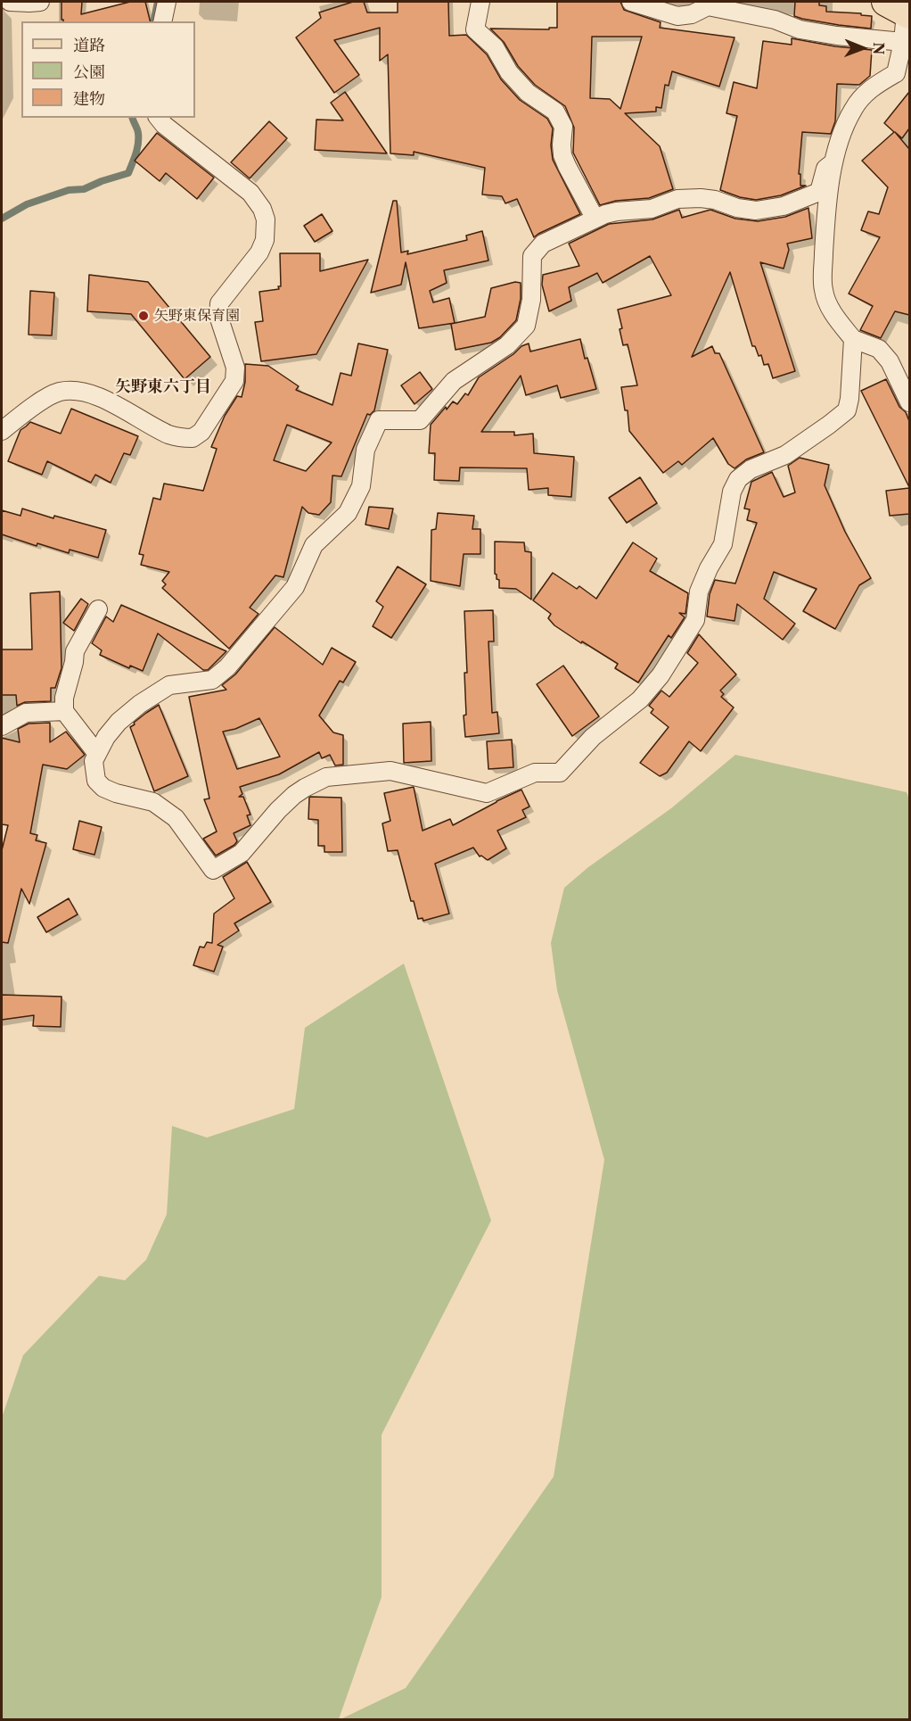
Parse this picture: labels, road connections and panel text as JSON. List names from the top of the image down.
{
  "districts": ["矢野東六丁目"],
  "places": ["矢野東保育園"],
  "legend": ["道路", "公園", "建物"],
  "north": "right"
}
